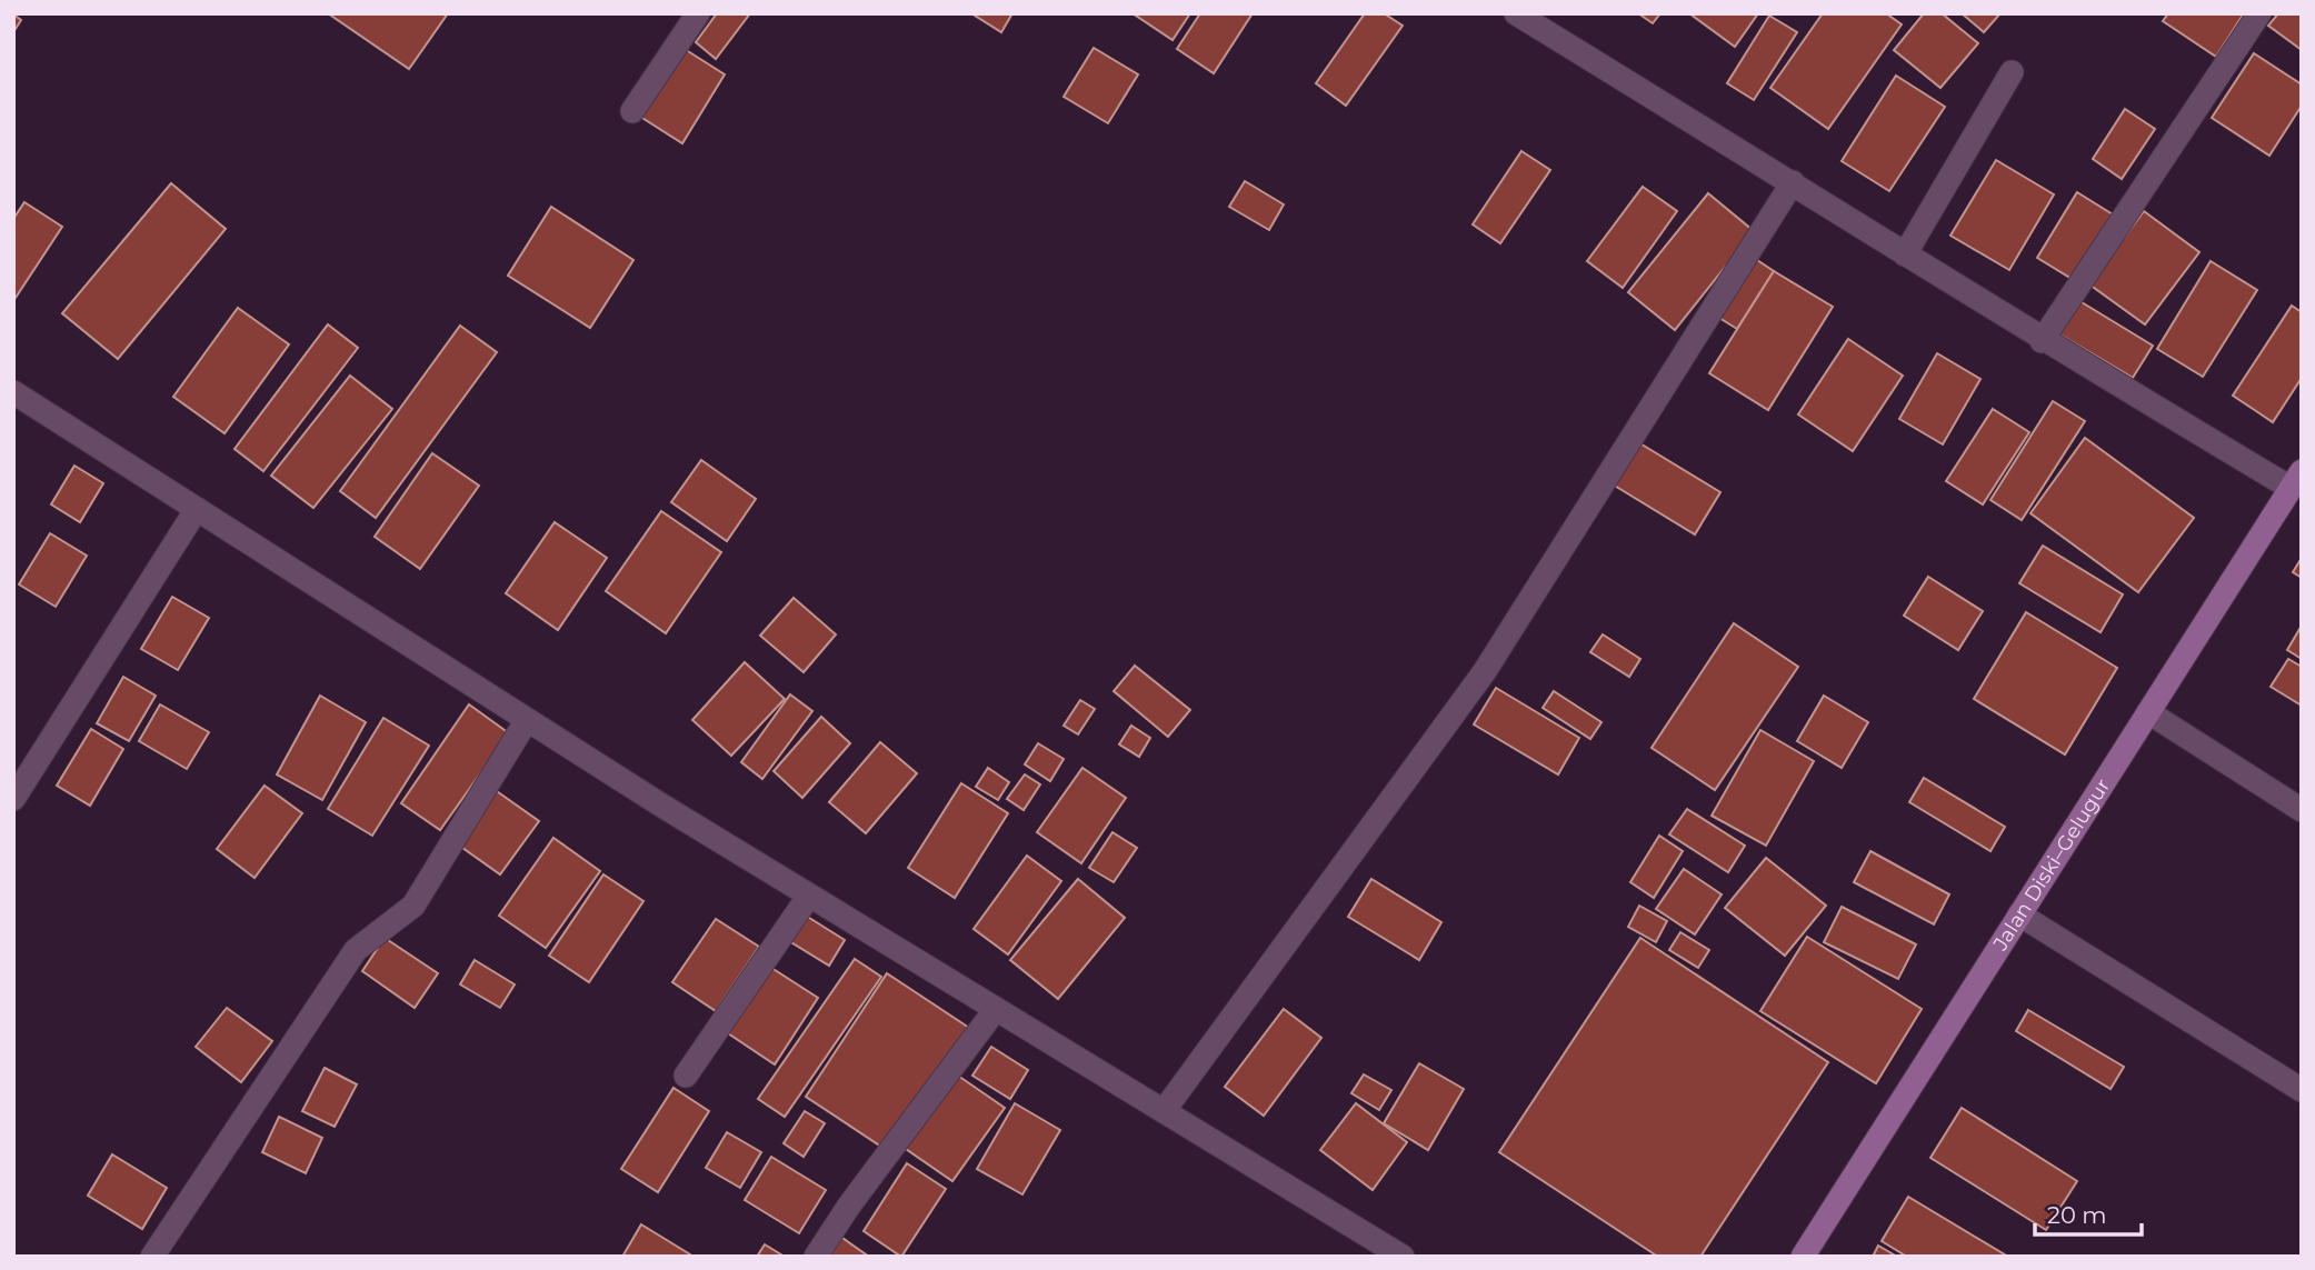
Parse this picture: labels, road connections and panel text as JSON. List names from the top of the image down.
{
  "streets": {
    "main road": ["Jalan Diski–Gelugur"]
  },
  "scale_bar": "20 m"
}
